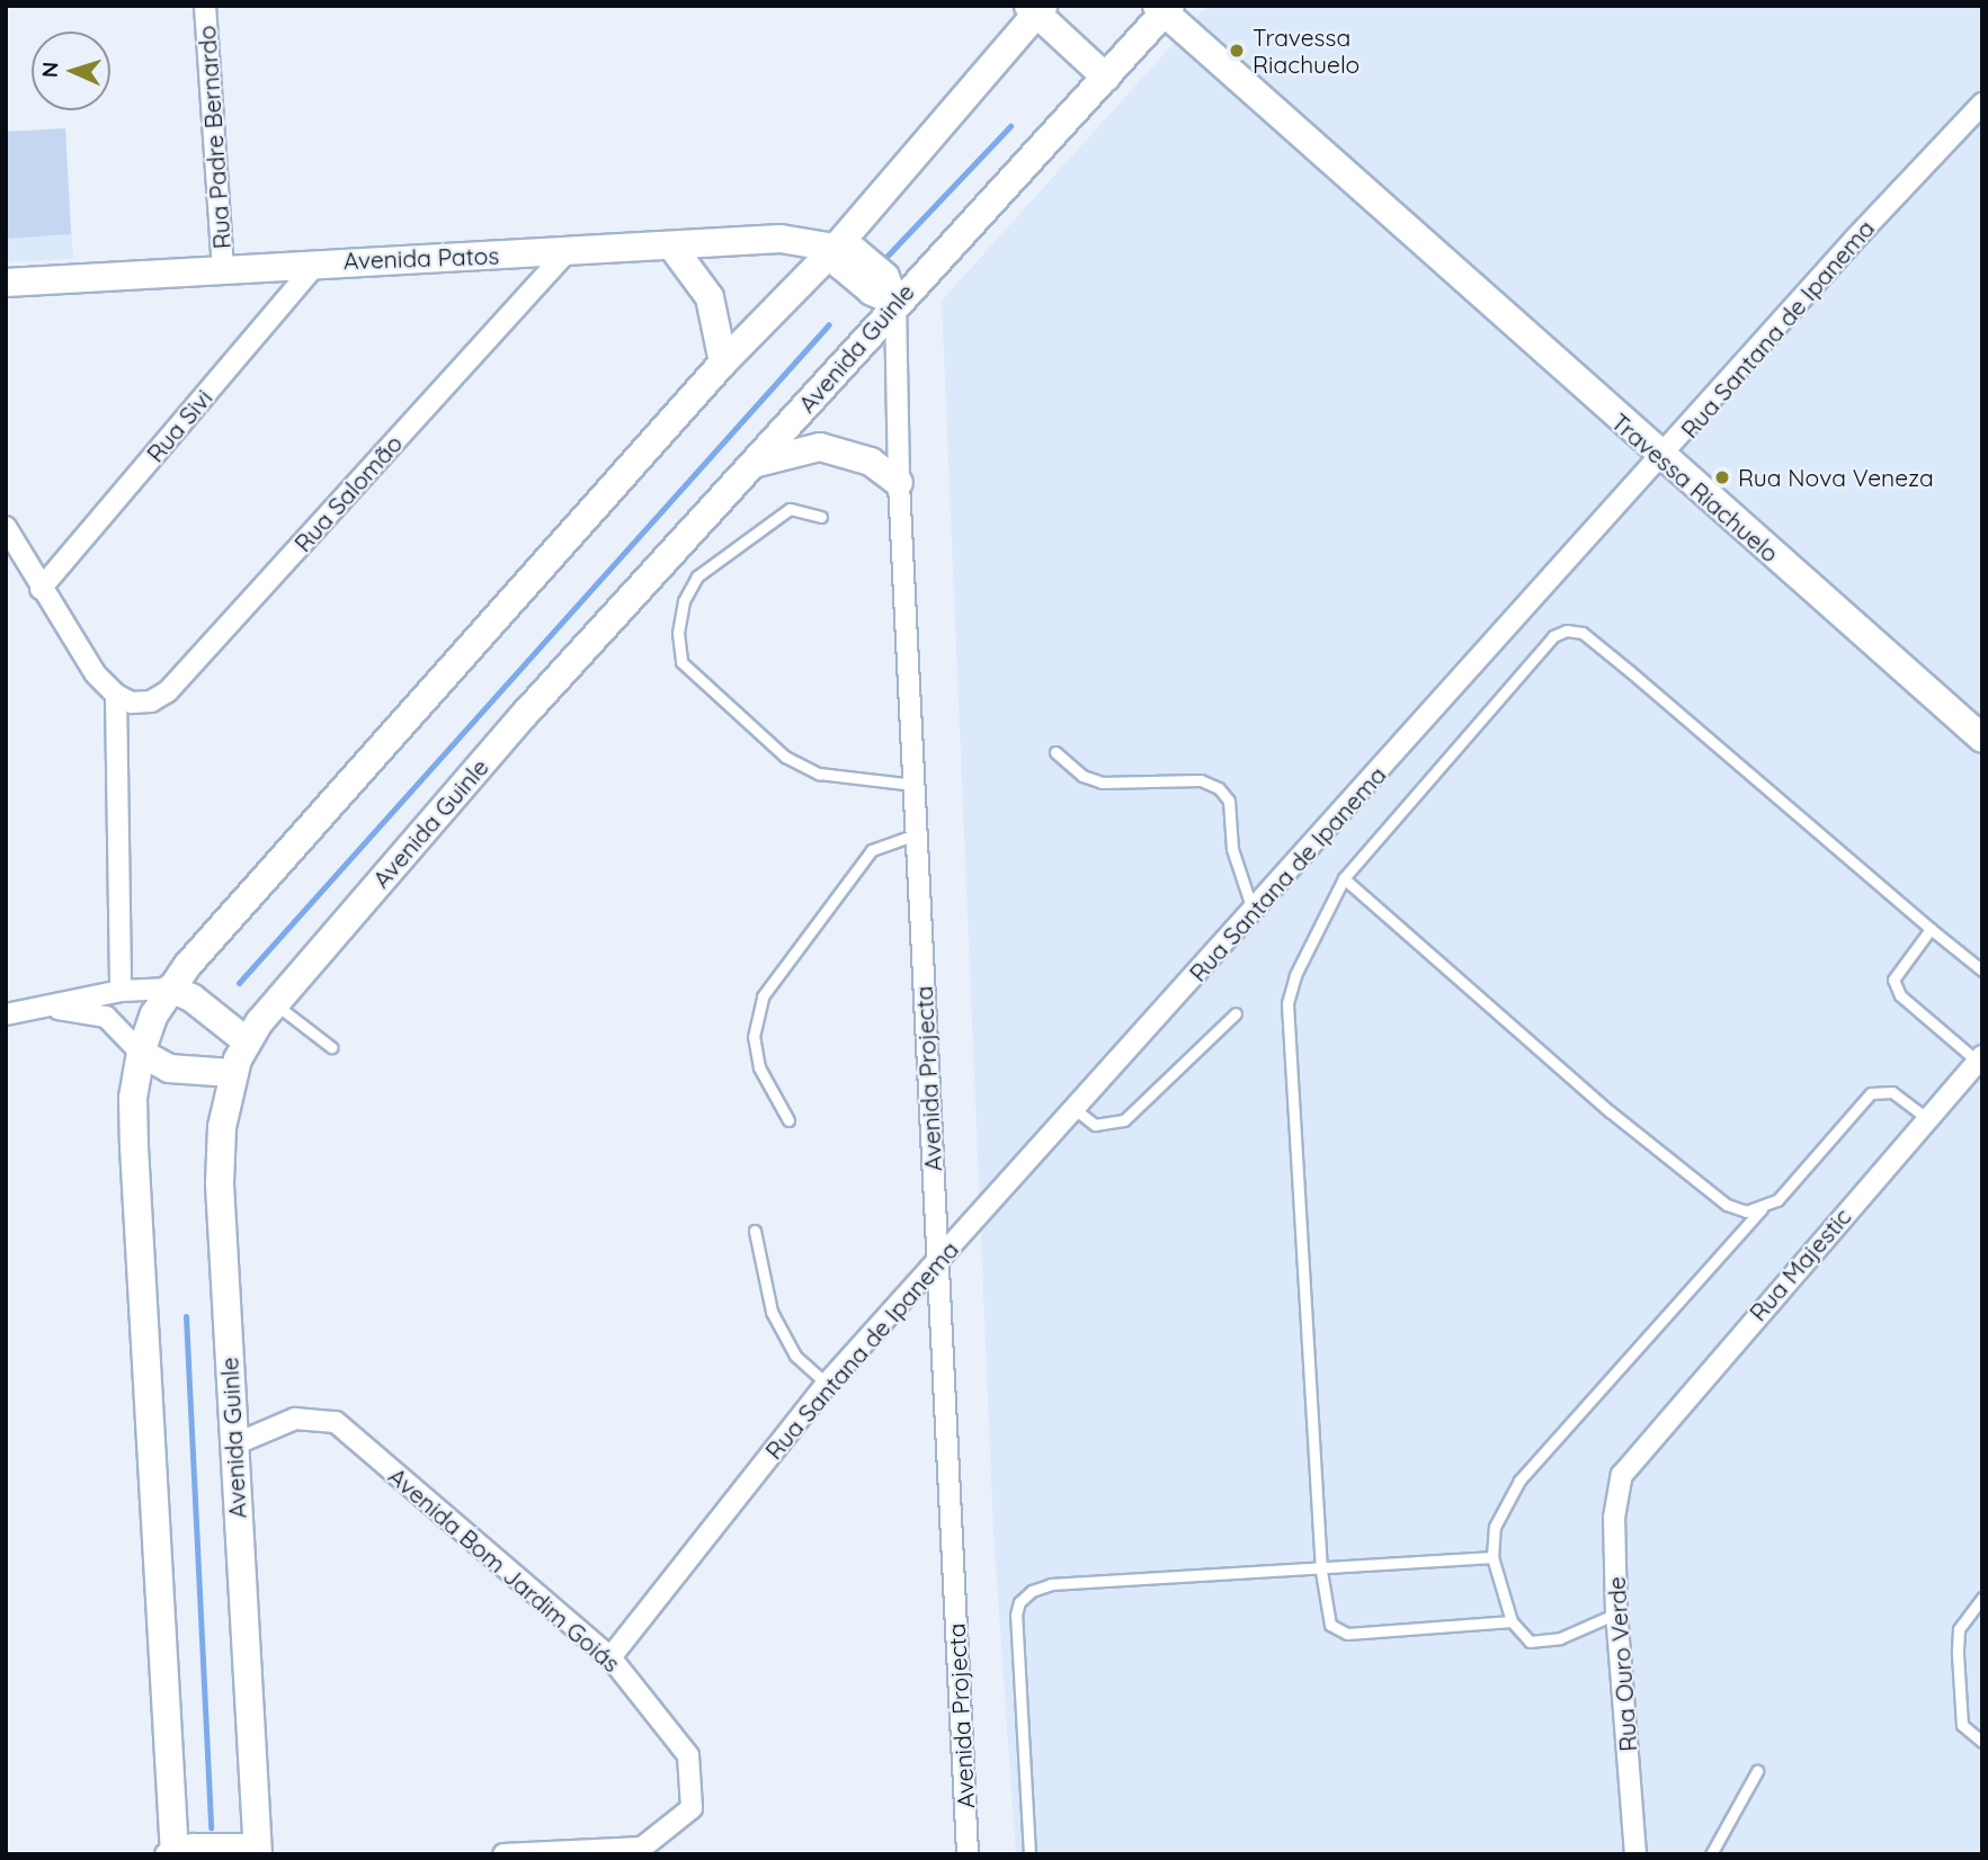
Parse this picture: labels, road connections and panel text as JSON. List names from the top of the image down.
{
  "streets": {
    "street": [
      "Rua Padre Bernardo",
      "Avenida Patos",
      "Rua Santana de Ipanema",
      "Avenida Guinle",
      "Rua Sivi",
      "Travessa Riachuelo",
      "Rua Salomão",
      "Avenida Projecta",
      "Rua Majestic",
      "Avenida Bom Jardim Goiás",
      "Rua Ouro Verde"
    ]
  },
  "crossings": [
    ["Rua Padre Bernardo", "Avenida Patos"],
    ["Avenida Patos", "Rua Sivi"],
    ["Avenida Patos", "Rua Salomão"],
    ["Rua Santana de Ipanema", "Travessa Riachuelo"],
    ["Rua Santana de Ipanema", "Avenida Projecta"],
    ["Rua Santana de Ipanema", "Avenida Bom Jardim Goiás"],
    ["Avenida Guinle", "Travessa Riachuelo"],
    ["Avenida Guinle", "Avenida Projecta"],
    ["Avenida Guinle", "Avenida Bom Jardim Goiás"],
    ["Rua Majestic", "Rua Ouro Verde"]
  ],
  "places": ["Travessa Riachuelo", "Rua Nova Veneza"],
  "north": "left"
}
